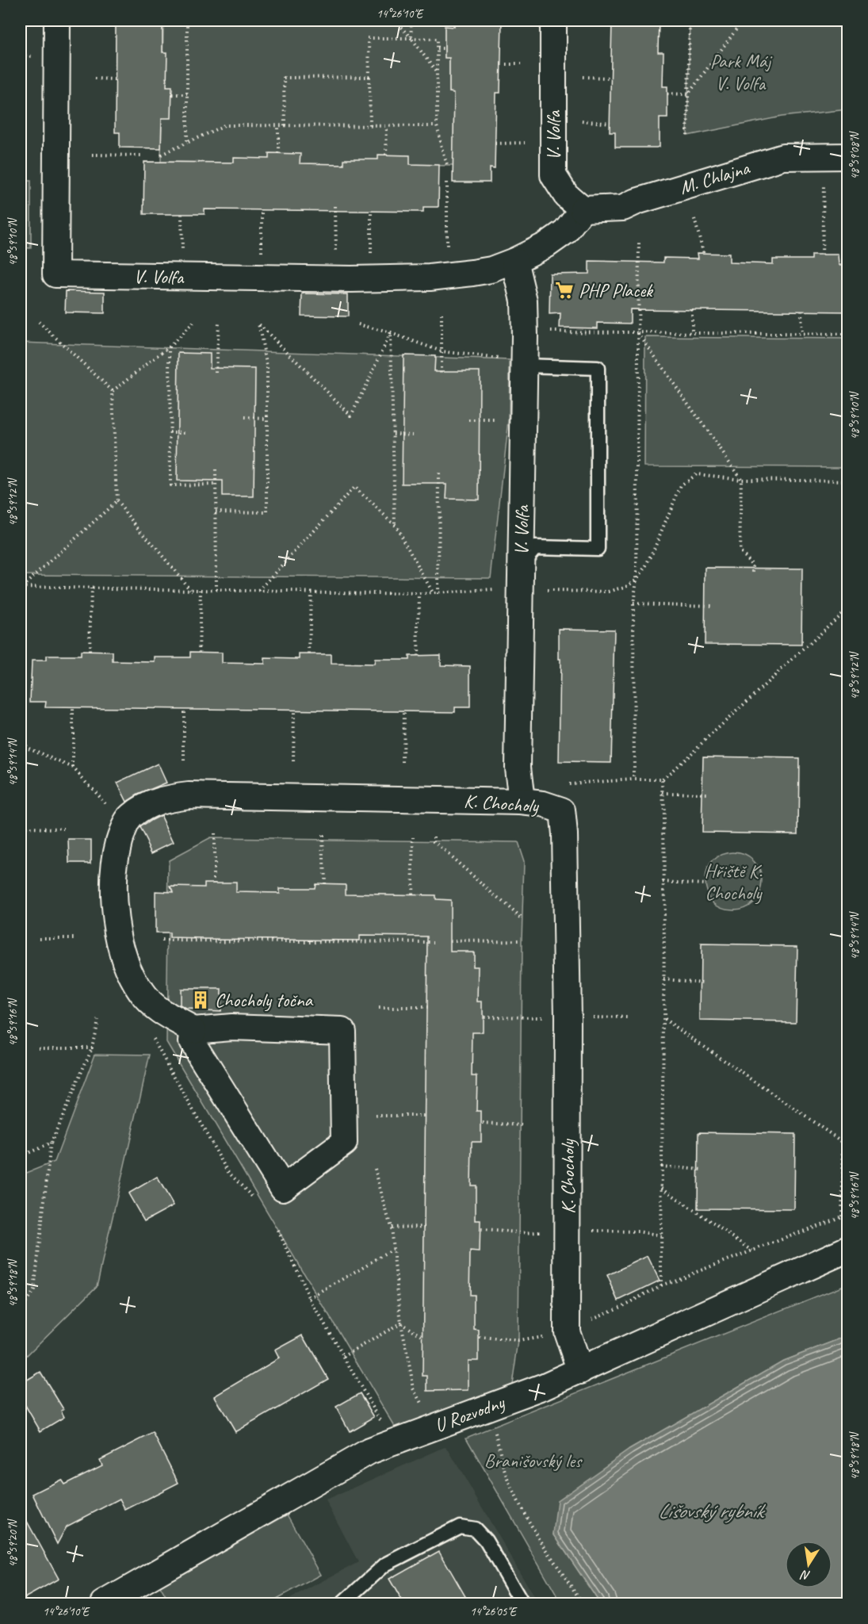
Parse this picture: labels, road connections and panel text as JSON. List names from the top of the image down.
{
  "streets": {
    "street": [
      "V. Volfa",
      "M. Chlajna",
      "K. Chocholy",
      "U Rozvodny"
    ]
  },
  "crossings": [
    ["V. Volfa", "M. Chlajna"],
    ["V. Volfa", "K. Chocholy"],
    ["K. Chocholy", "U Rozvodny"]
  ],
  "water": ["Lišovský rybník"],
  "parks": ["Park Máj V. Volfa", "Hřiště K. Chocholy", "Branišovský les"],
  "places": {
    "supermarket": ["PHP Placek"],
    "building": ["Chocholy točna"]
  },
  "north": "bottom",
  "coordinates": [
    "14°26'10\"E",
    "48°59'08\"N",
    "48°59'10\"N",
    "48°59'12\"N",
    "48°59'14\"N",
    "48°59'16\"N",
    "48°59'18\"N",
    "48°59'20\"N",
    "14°26'05\"E"
  ]
}
